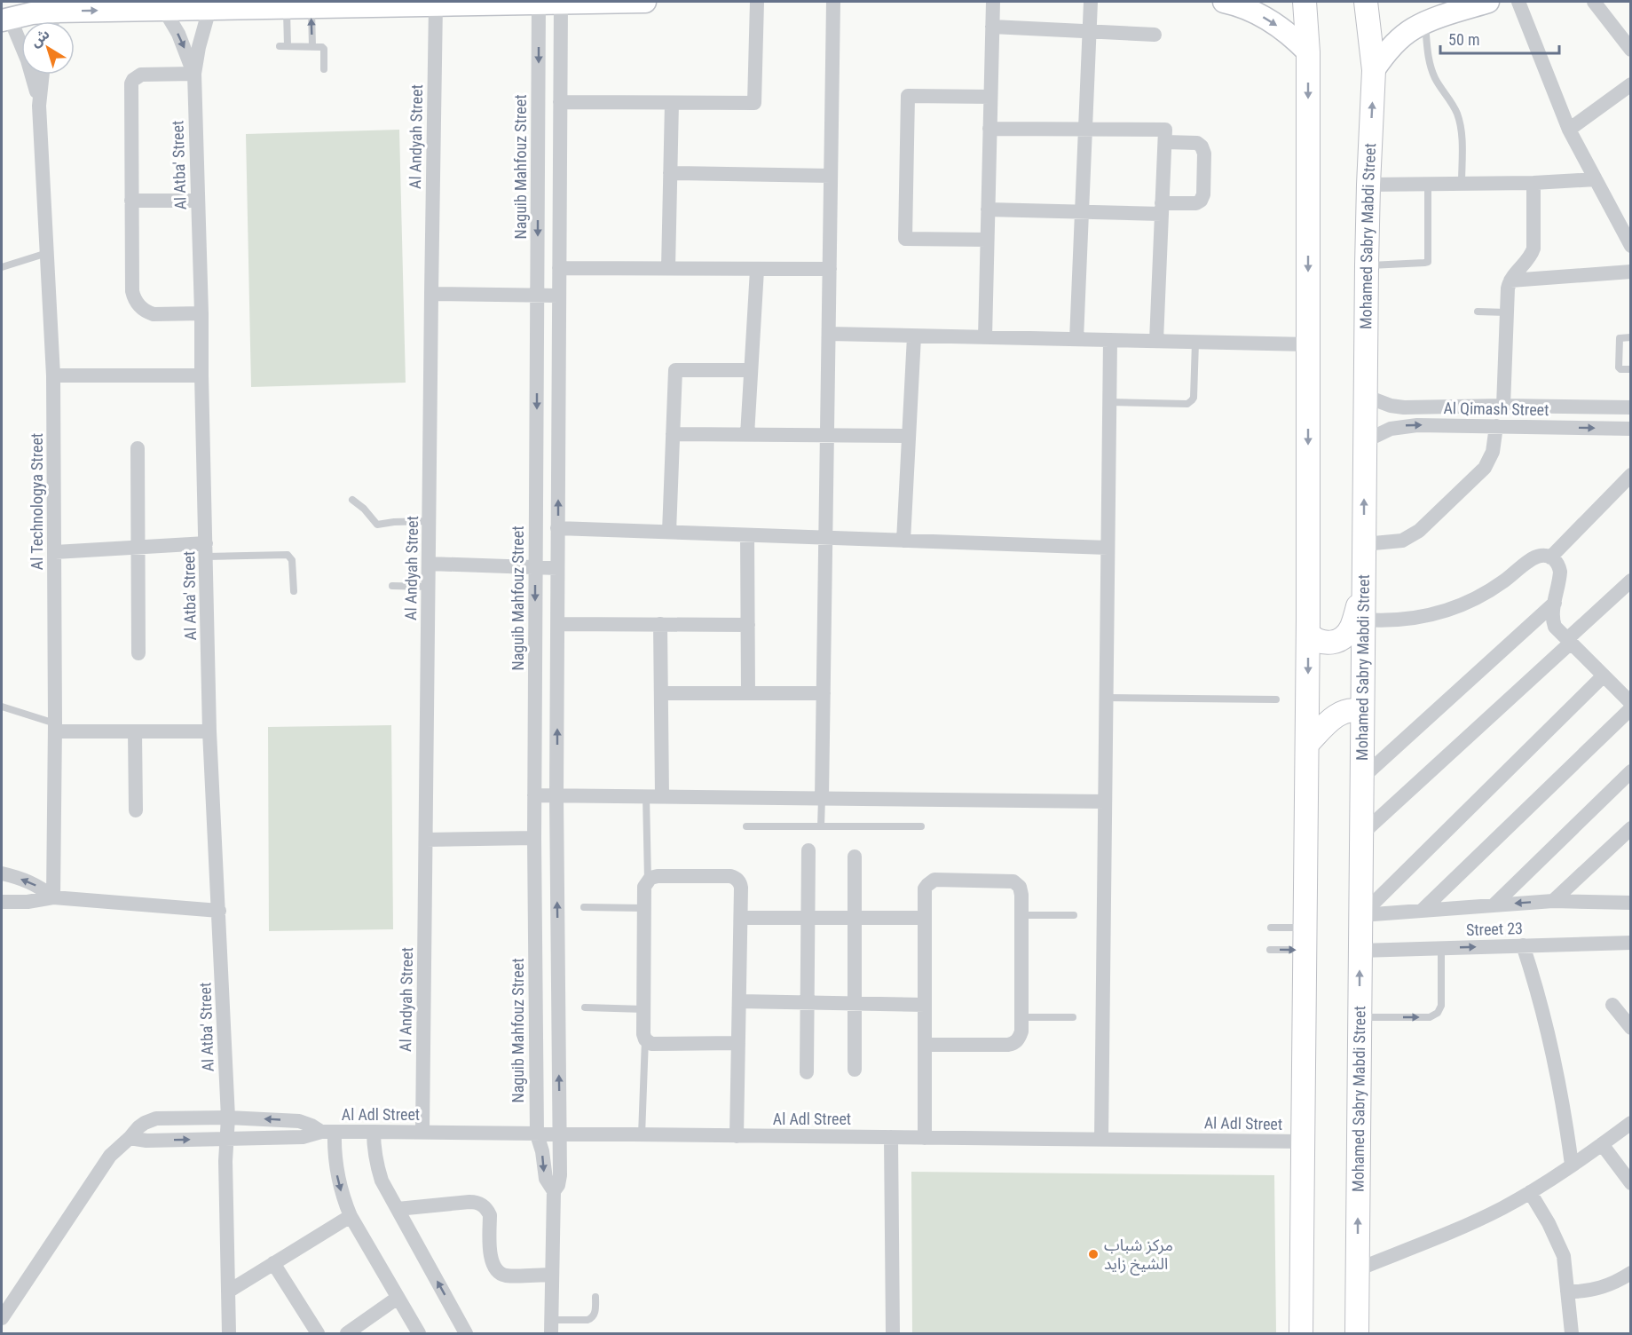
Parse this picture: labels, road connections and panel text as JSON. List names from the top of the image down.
{
  "streets": {
    "main road": ["Mohamed Sabry Mabdi Street"],
    "street": [
      "Al Andyah Street",
      "Al Atba' Street",
      "Naguib Mahfouz Street",
      "Al Qimash Street",
      "Al Technologya Street",
      "Street 23",
      "Al Adl Street"
    ]
  },
  "crossings": [
    ["Al Andyah Street", "Al Adl Street"],
    ["Al Atba' Street", "Al Adl Street"],
    ["Naguib Mahfouz Street", "Al Adl Street"],
    ["Mohamed Sabry Mabdi Street", "Al Qimash Street"],
    ["Mohamed Sabry Mabdi Street", "Street 23"]
  ],
  "places": ["مركز شباب الشيخ زايد"],
  "scale_bar": "50 m",
  "north": "top left"
}
